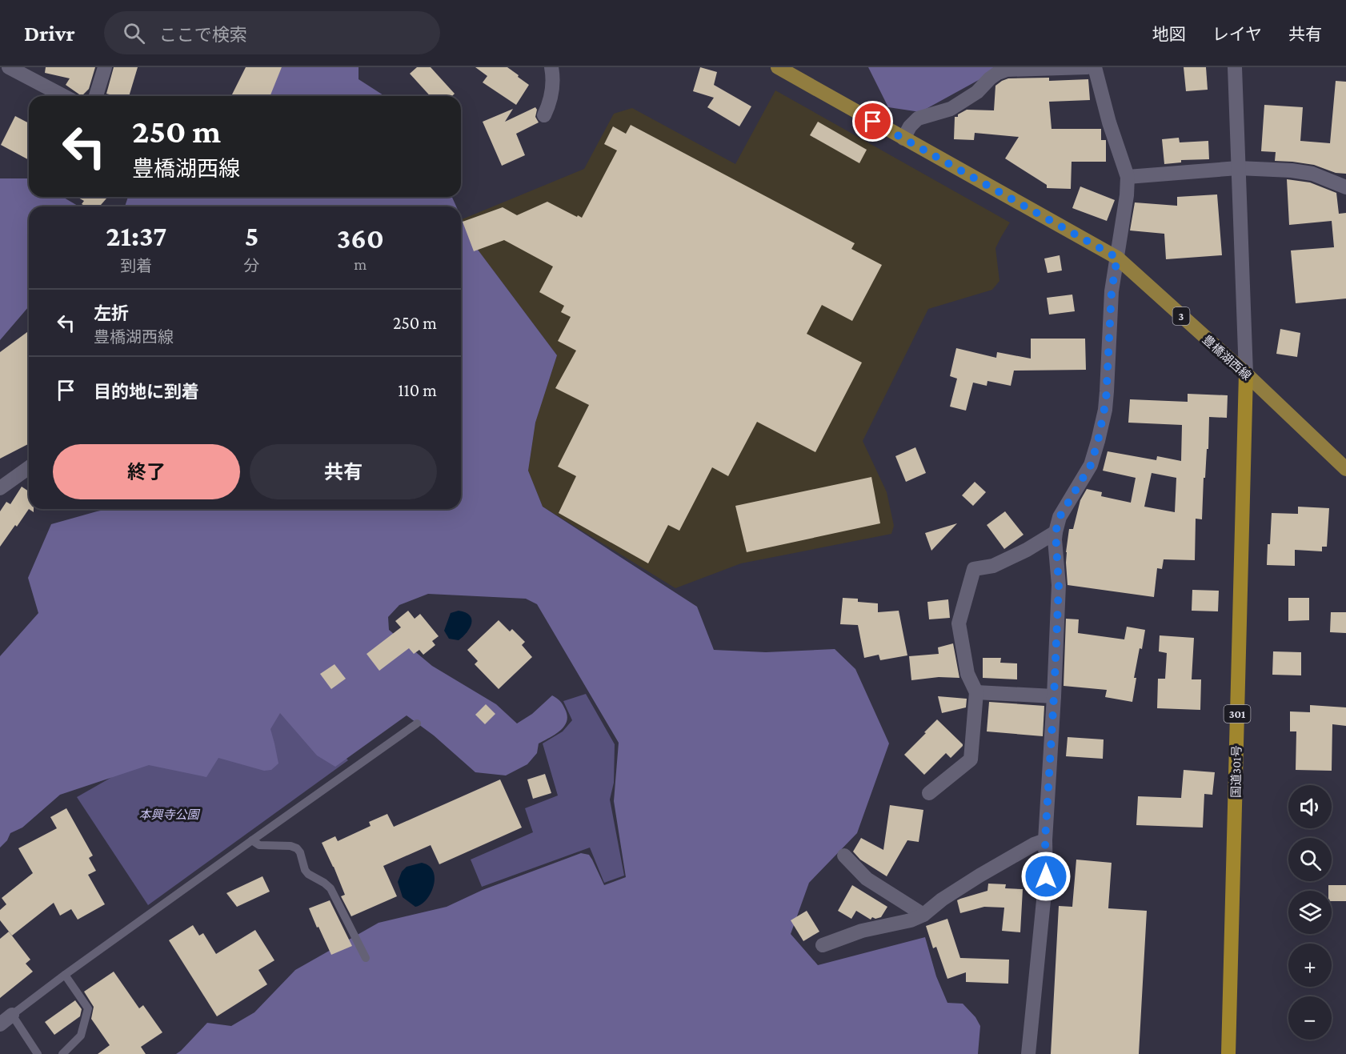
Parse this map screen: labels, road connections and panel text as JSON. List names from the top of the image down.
{
  "streets": {
    "highway": ["301", "国道301号"],
    "main road": ["3", "豊橋湖西線"]
  },
  "crossings": [
    ["豊橋湖西線", "国道301号"]
  ],
  "parks": ["本興寺公園"],
  "page": {
    "header": "Drivr",
    "search": "ここで検索",
    "nav": ["地図", "レイヤ", "共有"],
    "turn": ["250 m", "豊橋湖西線"],
    "eta": [
      "21:37",
      "到着",
      "5",
      "分",
      "360",
      "m"
    ],
    "list": [
      {
        "name": "左折",
        "note": "豊橋湖西線",
        "value": "250 m"
      },
      {
        "name": "目的地に到着",
        "value": "110 m"
      }
    ],
    "buttons": ["終了", "共有"],
    "map_buttons": ["+", "−"]
  }
}
